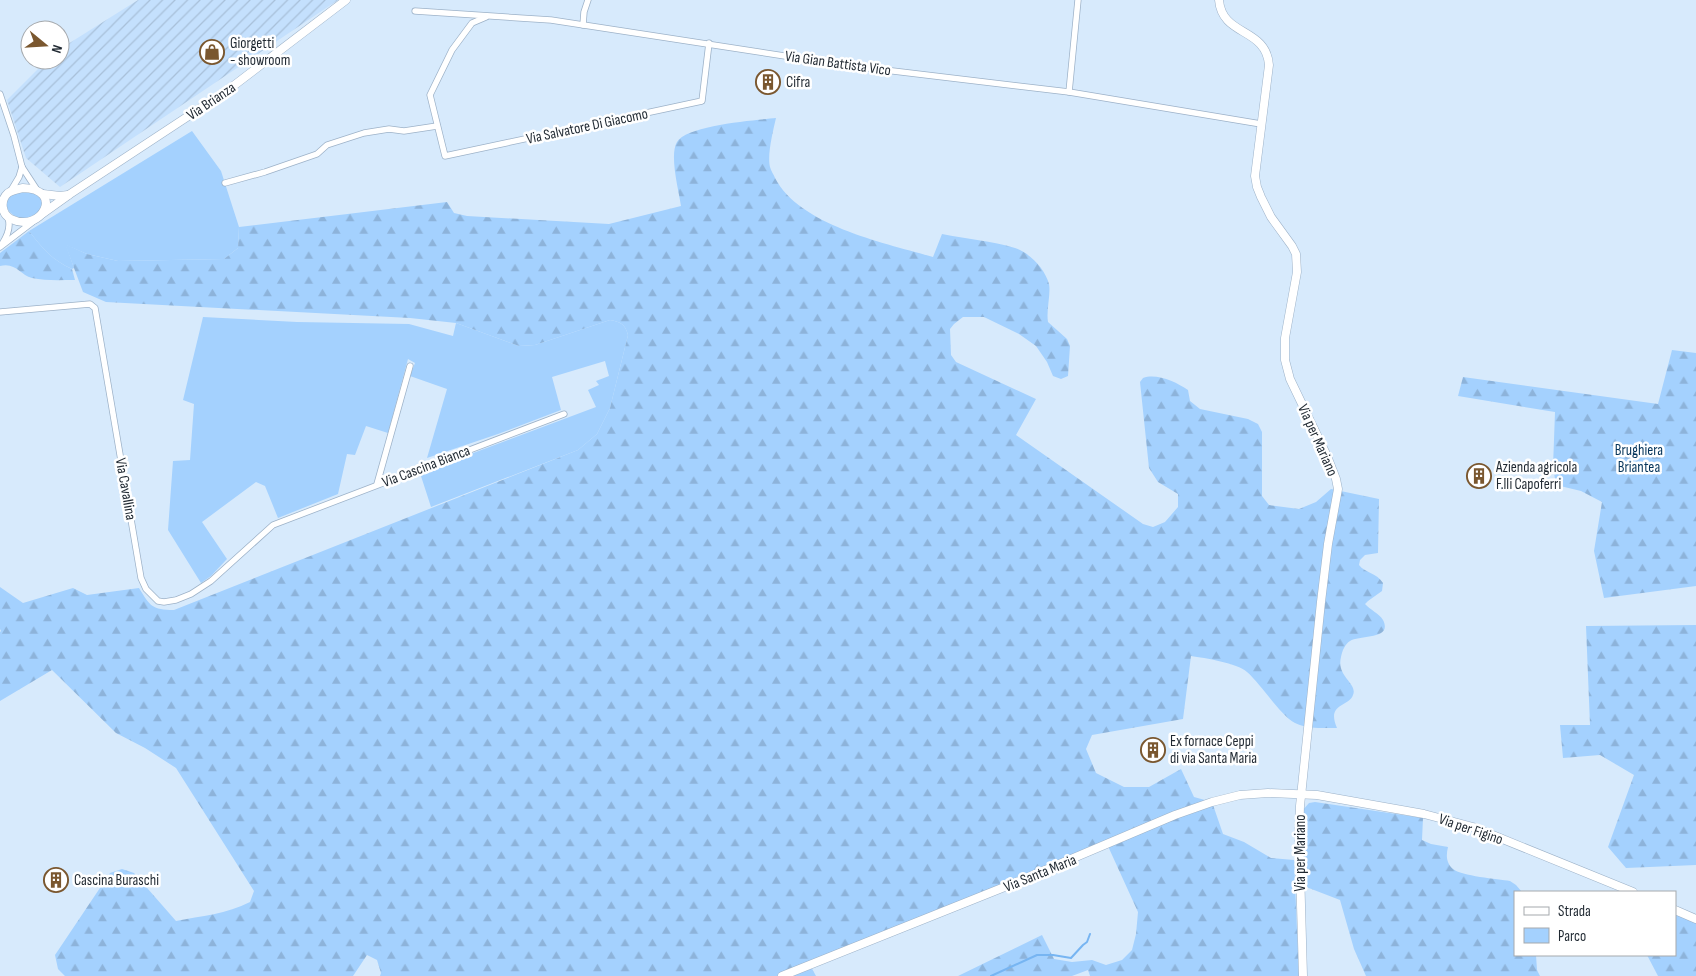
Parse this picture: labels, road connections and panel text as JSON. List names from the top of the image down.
{
  "streets": {
    "street": [
      "Via Gian Battista Vico",
      "Via Brianza",
      "Via Salvatore Di Giacomo",
      "Via per Mariano",
      "Via Cascina Bianca",
      "Via Cavallina",
      "Via per Figino",
      "Via Santa Maria"
    ]
  },
  "crossings": [
    ["Via Gian Battista Vico", "Via Salvatore Di Giacomo"],
    ["Via Gian Battista Vico", "Via per Mariano"],
    ["Via per Mariano", "Via per Figino"],
    ["Via per Mariano", "Via Santa Maria"],
    ["Via Cascina Bianca", "Via Cavallina"],
    ["Via per Figino", "Via Santa Maria"]
  ],
  "parks": ["Brughiera Briantea"],
  "places": {
    "shop": ["Giorgetti - showroom"],
    "building": [
      "Cifra",
      "Azienda agricola F.lli Capoferri",
      "Ex fornace Ceppi di via Santa Maria",
      "Cascina Buraschi"
    ]
  },
  "legend": ["Strada", "Parco"],
  "north": "right"
}
